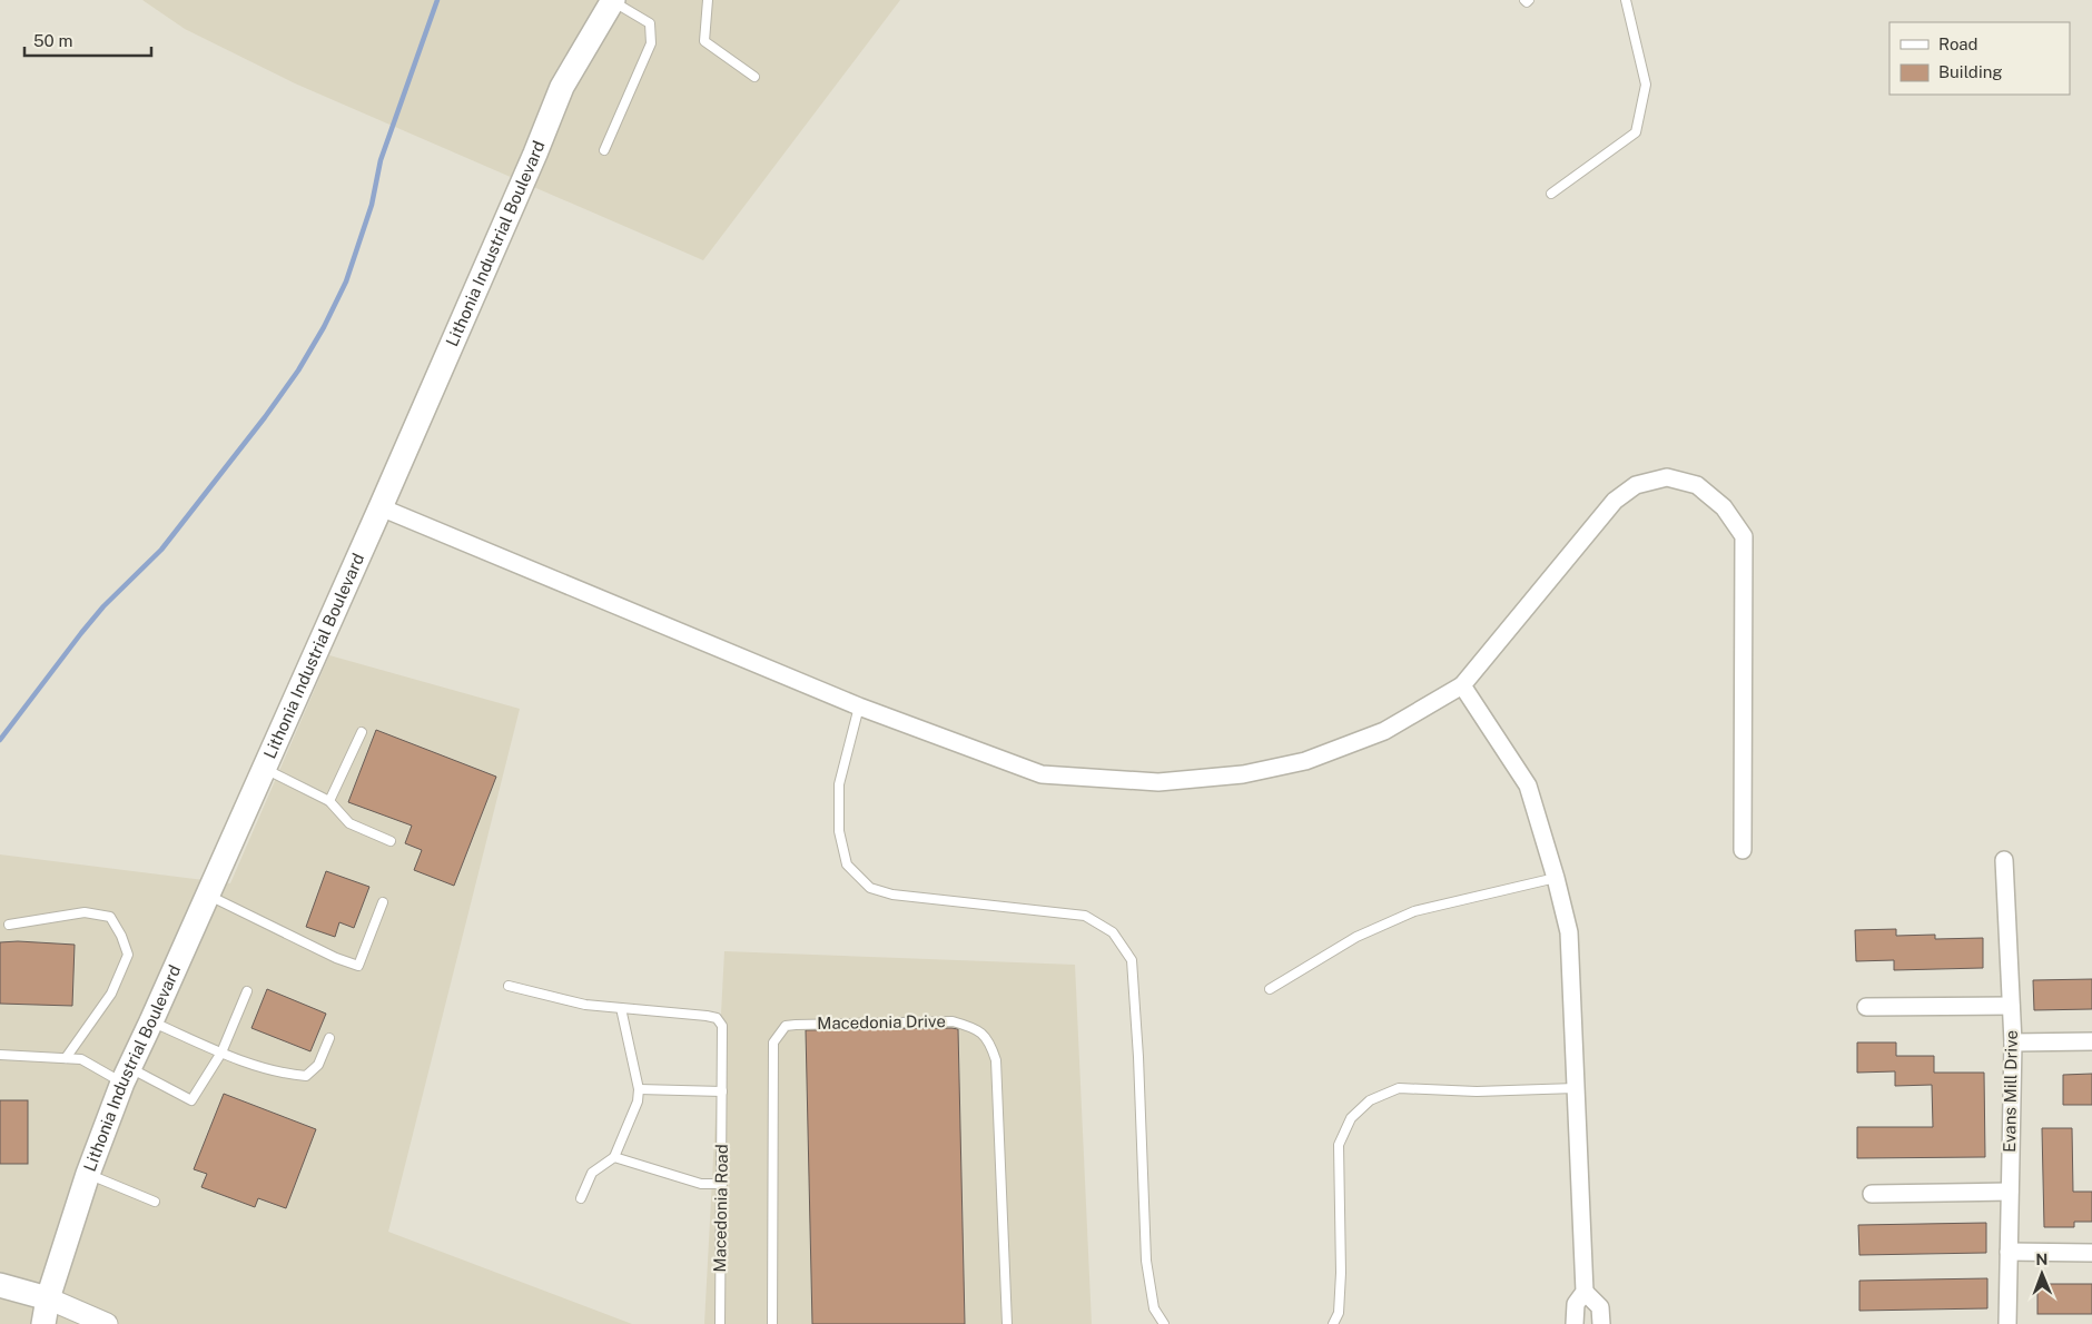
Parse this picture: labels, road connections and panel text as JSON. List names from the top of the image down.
{
  "streets": {
    "main road": ["Lithonia Industrial Boulevard"],
    "street": ["Evans Mill Drive"],
    "lane": ["Macedonia Drive", "Macedonia Road"]
  },
  "legend": ["Road", "Building"],
  "scale_bar": "50 m",
  "north": "top"
}
